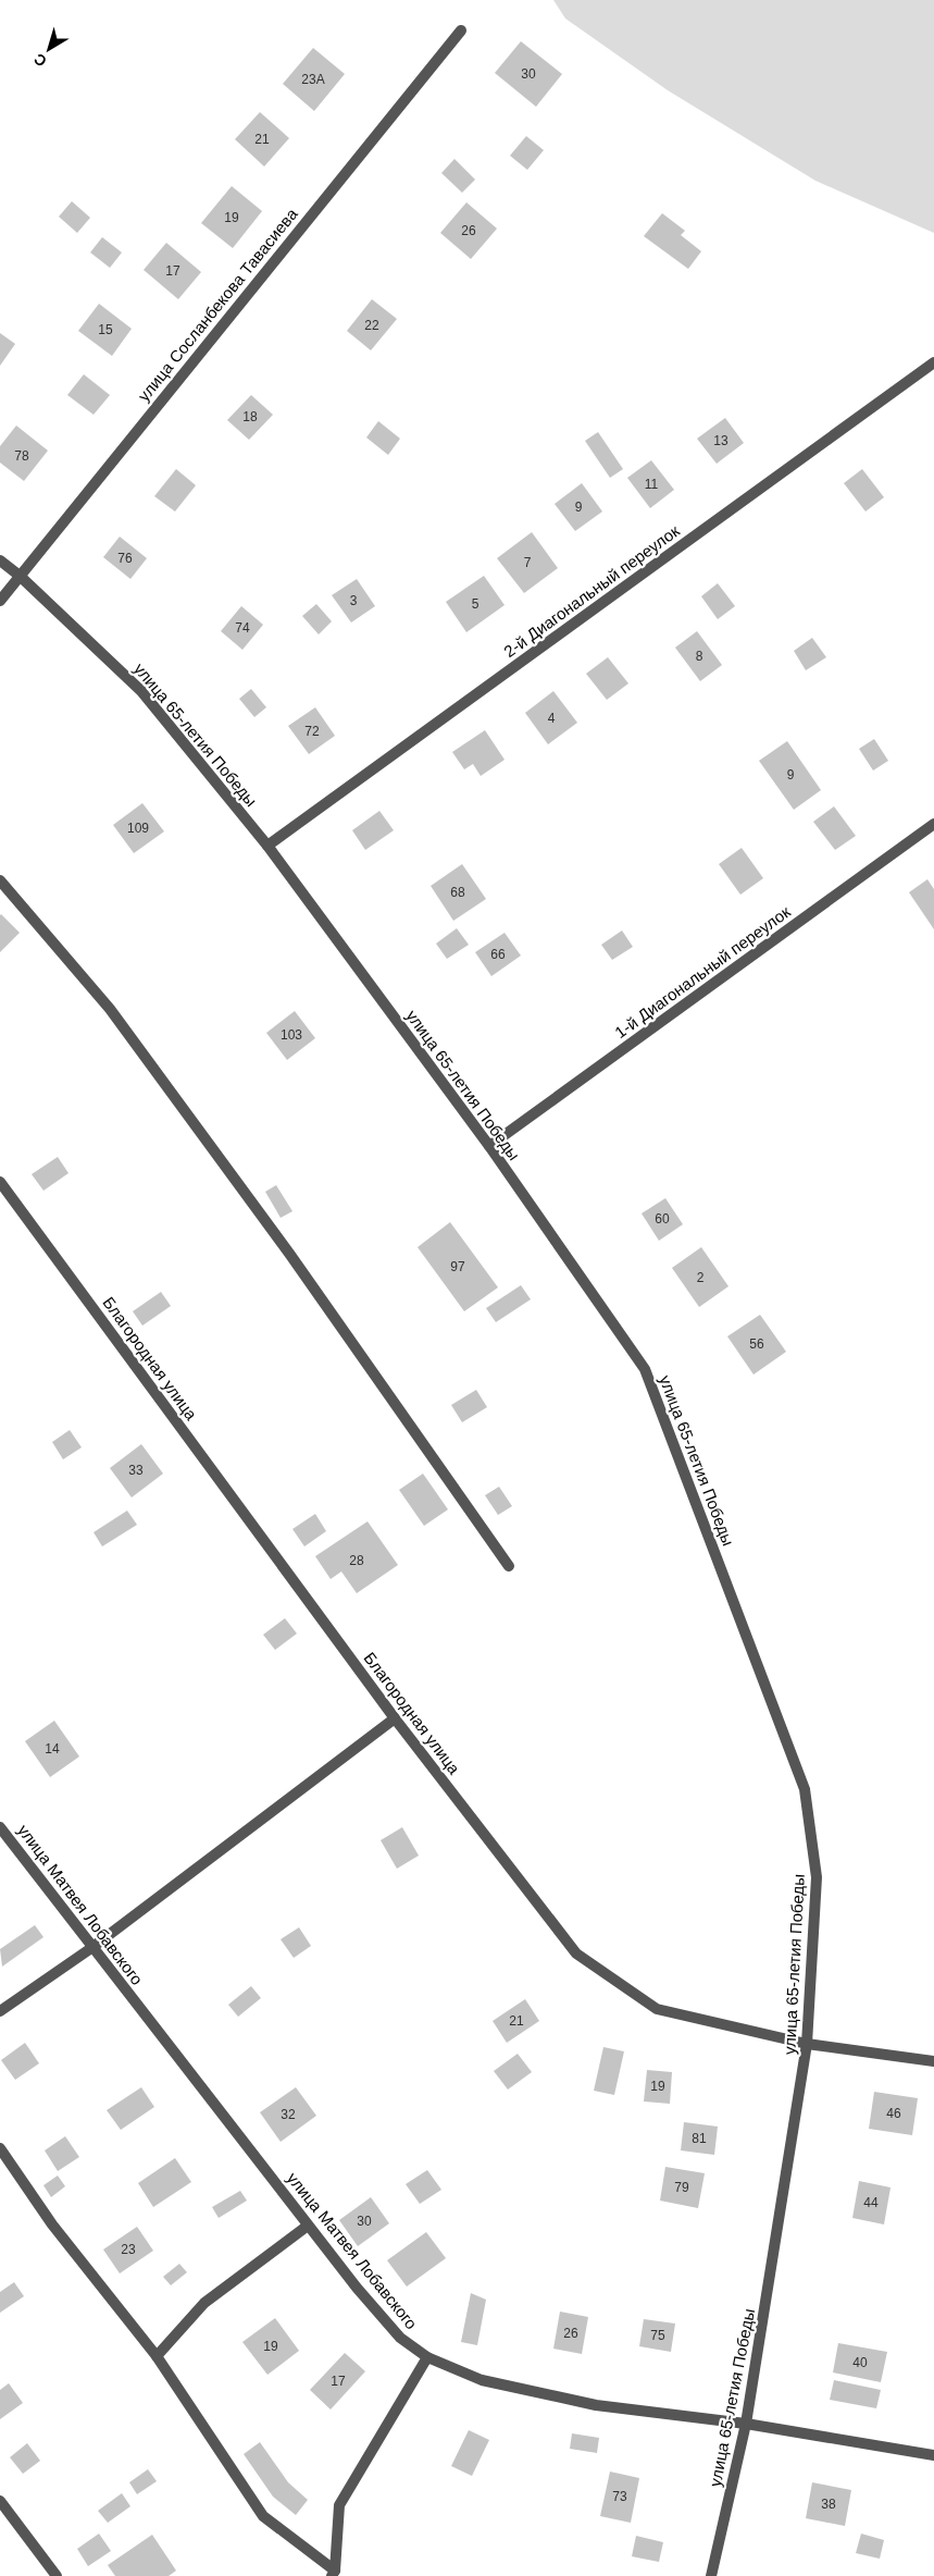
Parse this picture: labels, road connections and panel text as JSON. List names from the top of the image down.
{
  "streets": {
    "street": [
      "улица Сосланбекова Тавасиева",
      "2-й Диагональный переулок",
      "улица 65-летия Победы",
      "1-й Диагональный переулок",
      "Благородная улица",
      "улица Матвея Лобавского"
    ]
  },
  "crossings": [
    ["улица Сосланбекова Тавасиева", "улица 65-летия Победы"],
    ["2-й Диагональный переулок", "улица 65-летия Победы"],
    ["улица 65-летия Победы", "1-й Диагональный переулок"],
    ["улица 65-летия Победы", "Благородная улица"],
    ["улица 65-летия Победы", "улица Матвея Лобавского"]
  ],
  "house_numbers": [
    "30",
    "23А",
    "21",
    "19",
    "26",
    "17",
    "22",
    "15",
    "18",
    "13",
    "78",
    "11",
    "9",
    "76",
    "7",
    "3",
    "5",
    "74",
    "8",
    "4",
    "72",
    "9",
    "109",
    "68",
    "66",
    "103",
    "60",
    "97",
    "2",
    "56",
    "33",
    "28",
    "14",
    "21",
    "19",
    "46",
    "32",
    "81",
    "79",
    "44",
    "30",
    "23",
    "26",
    "75",
    "19",
    "40",
    "17",
    "73",
    "38"
  ],
  "north": "bottom left"
}
